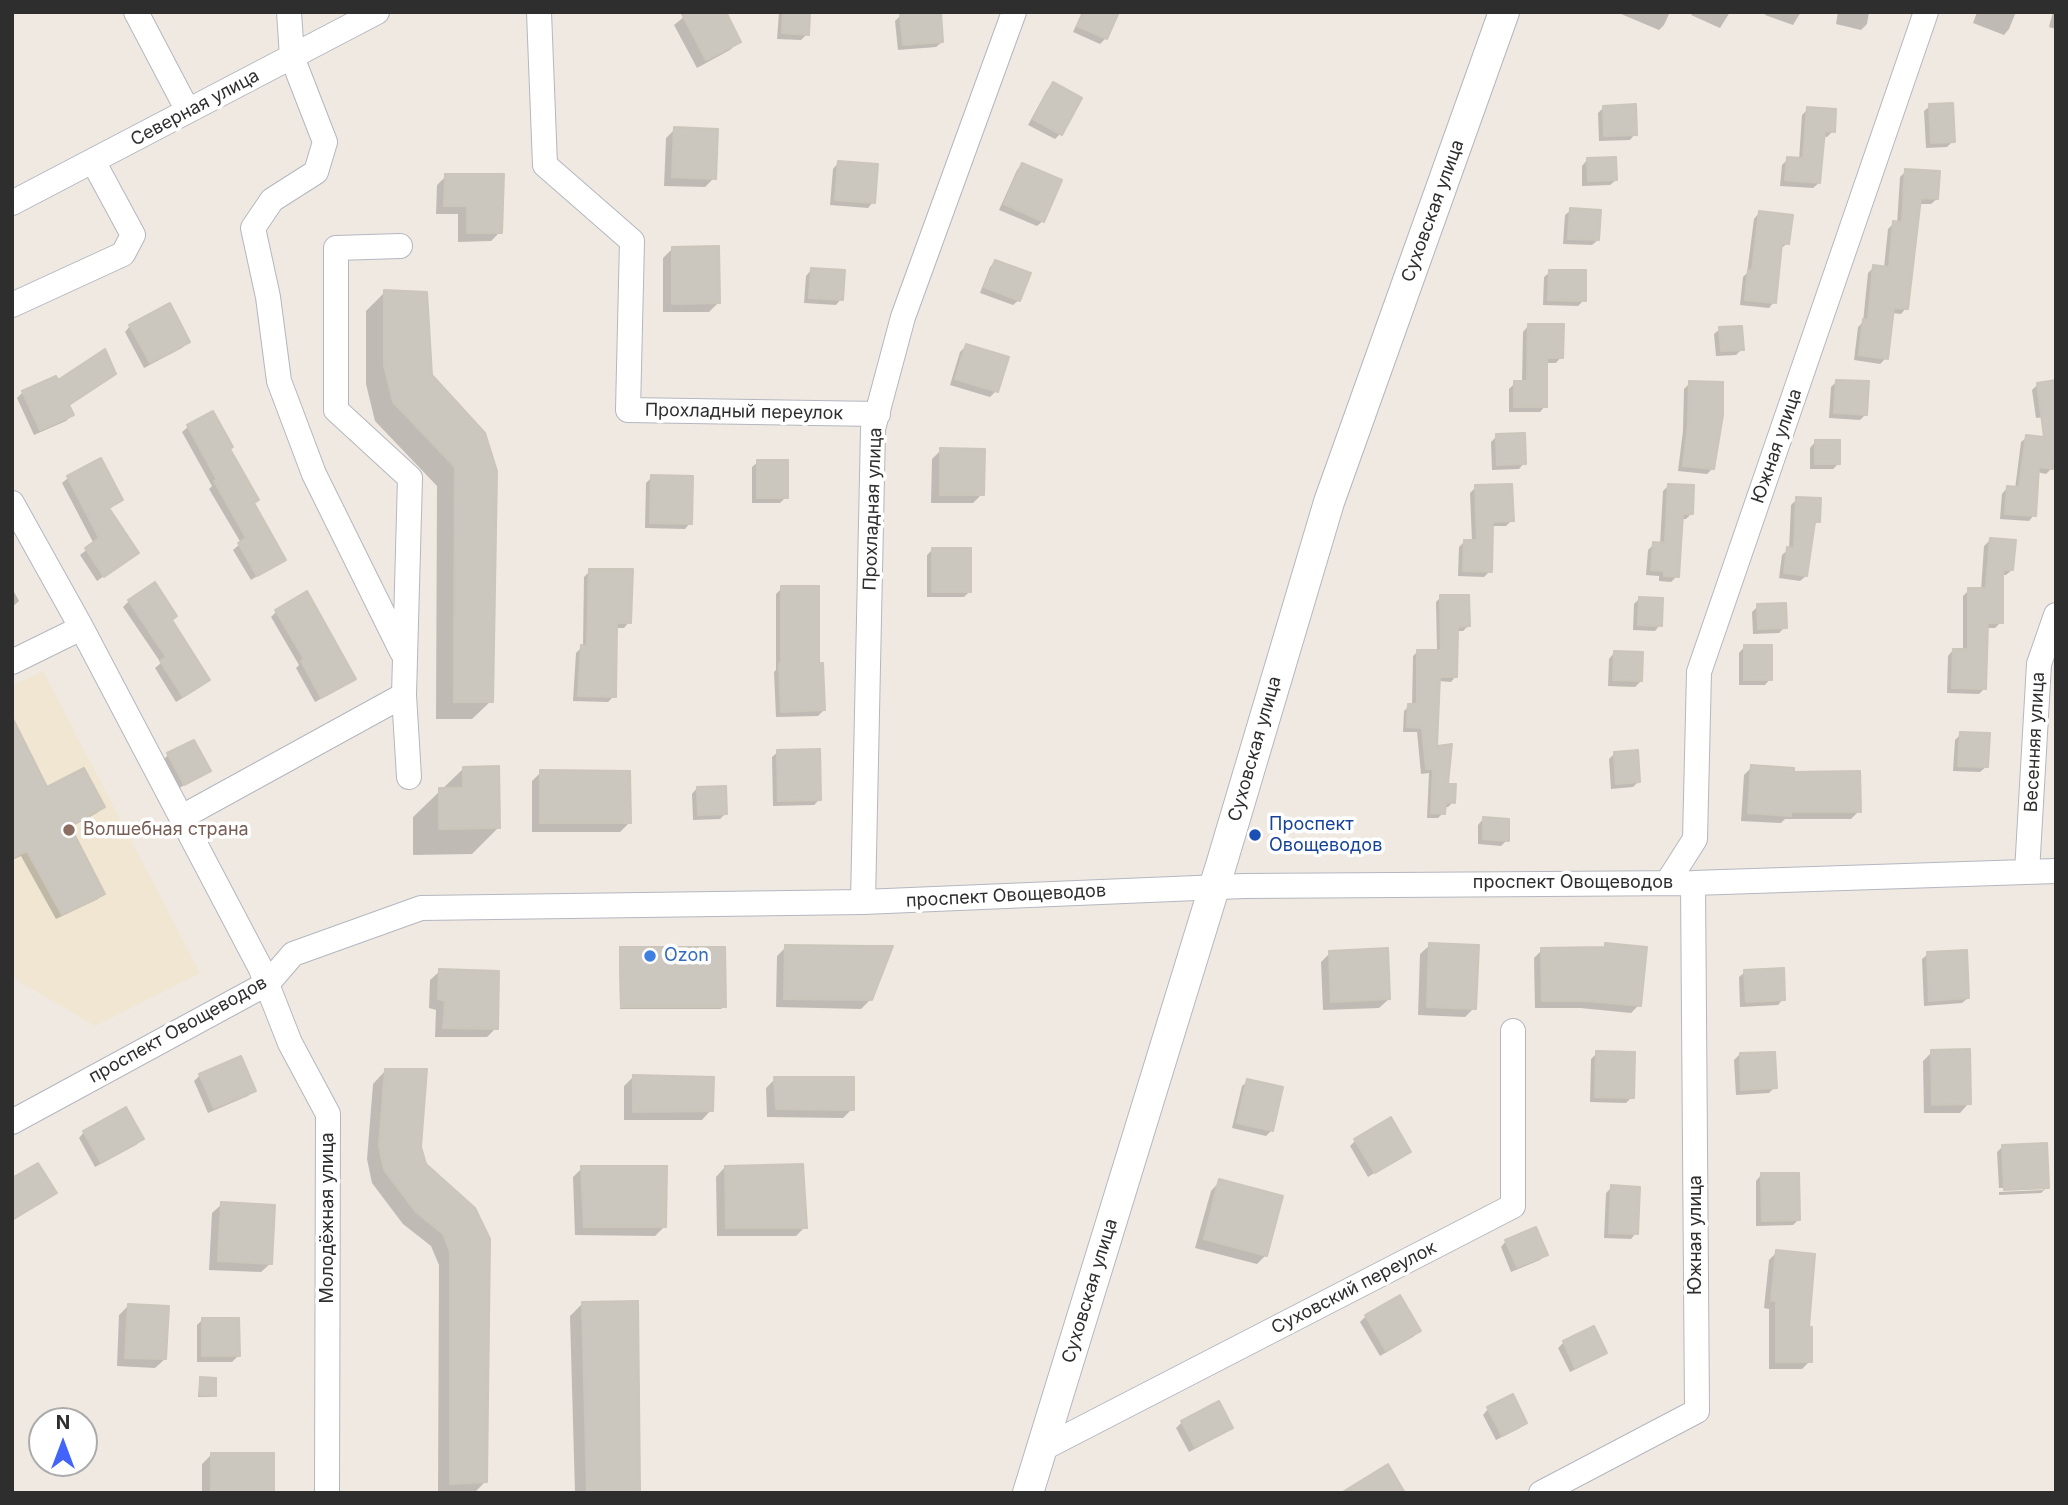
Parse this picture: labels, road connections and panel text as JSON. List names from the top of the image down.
{
  "streets": {
    "street": [
      "Северная улица",
      "Суховская улица",
      "Прохладный переулок",
      "Южная улица",
      "Прохладная улица",
      "Весенняя улица",
      "проспект Овощеводов",
      "Молодёжная улица",
      "Суховский переулок"
    ]
  },
  "crossings": [
    ["Суховская улица", "проспект Овощеводов"],
    ["Суховская улица", "Суховский переулок"],
    ["Прохладный переулок", "Прохладная улица"],
    ["Южная улица", "проспект Овощеводов"],
    ["Прохладная улица", "проспект Овощеводов"],
    ["Весенняя улица", "проспект Овощеводов"],
    ["проспект Овощеводов", "Молодёжная улица"]
  ],
  "places": ["Волшебная страна", "Проспект Овощеводов", "Ozon"],
  "north": "top"
}
